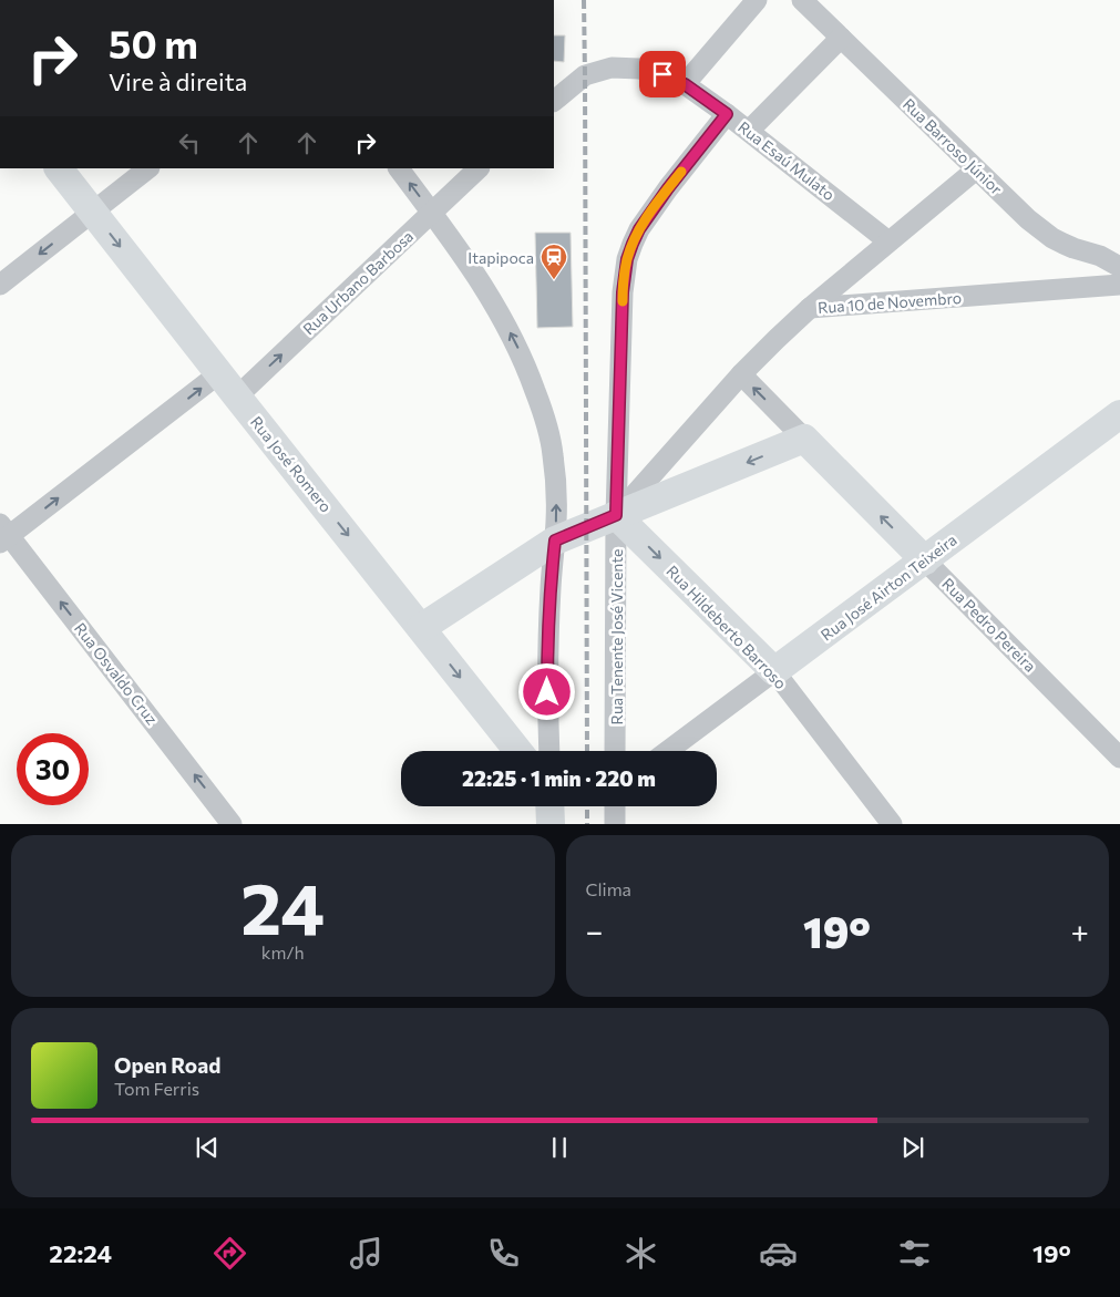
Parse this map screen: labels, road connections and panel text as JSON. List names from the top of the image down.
{
  "streets": {
    "street": [
      "Rua Barroso Júnior",
      "Rua Esaú Mulato",
      "Rua Urbano Barbosa",
      "Rua 10 de Novembro",
      "Rua José Romero",
      "Rua José Airton Teixeira",
      "Rua Pedro Pereira",
      "Rua Hildeberto Barroso",
      "Rua Tenente José Vicente",
      "Rua Osvaldo Cruz"
    ]
  },
  "crossings": [
    ["Rua Esaú Mulato", "Rua Tenente José Vicente"],
    ["Rua Urbano Barbosa", "Rua José Romero"],
    ["Rua 10 de Novembro", "Rua Pedro Pereira"],
    ["Rua 10 de Novembro", "Rua Hildeberto Barroso"],
    ["Rua 10 de Novembro", "Rua Tenente José Vicente"],
    ["Rua José Airton Teixeira", "Rua Pedro Pereira"],
    ["Rua José Airton Teixeira", "Rua Hildeberto Barroso"],
    ["Rua Hildeberto Barroso", "Rua Tenente José Vicente"]
  ],
  "one_way": [
    "Rua Urbano Barbosa",
    "Rua Pedro Pereira",
    "Rua Hildeberto Barroso",
    "Rua Osvaldo Cruz"
  ],
  "places": {
    "station": ["Itapipoca"]
  },
  "page": {
    "turn": ["50 m", "Vire à direita"],
    "limit": "30",
    "trip": "22:25 · 1 min · 220 m",
    "tile": [
      ["24", "km/h"],
      "Clima"
    ],
    "heat": ["−", "19°", "+"],
    "song": ["Open Road", "Tom Ferris"],
    "tabs": ["22:24", "19°"]
  }
}
